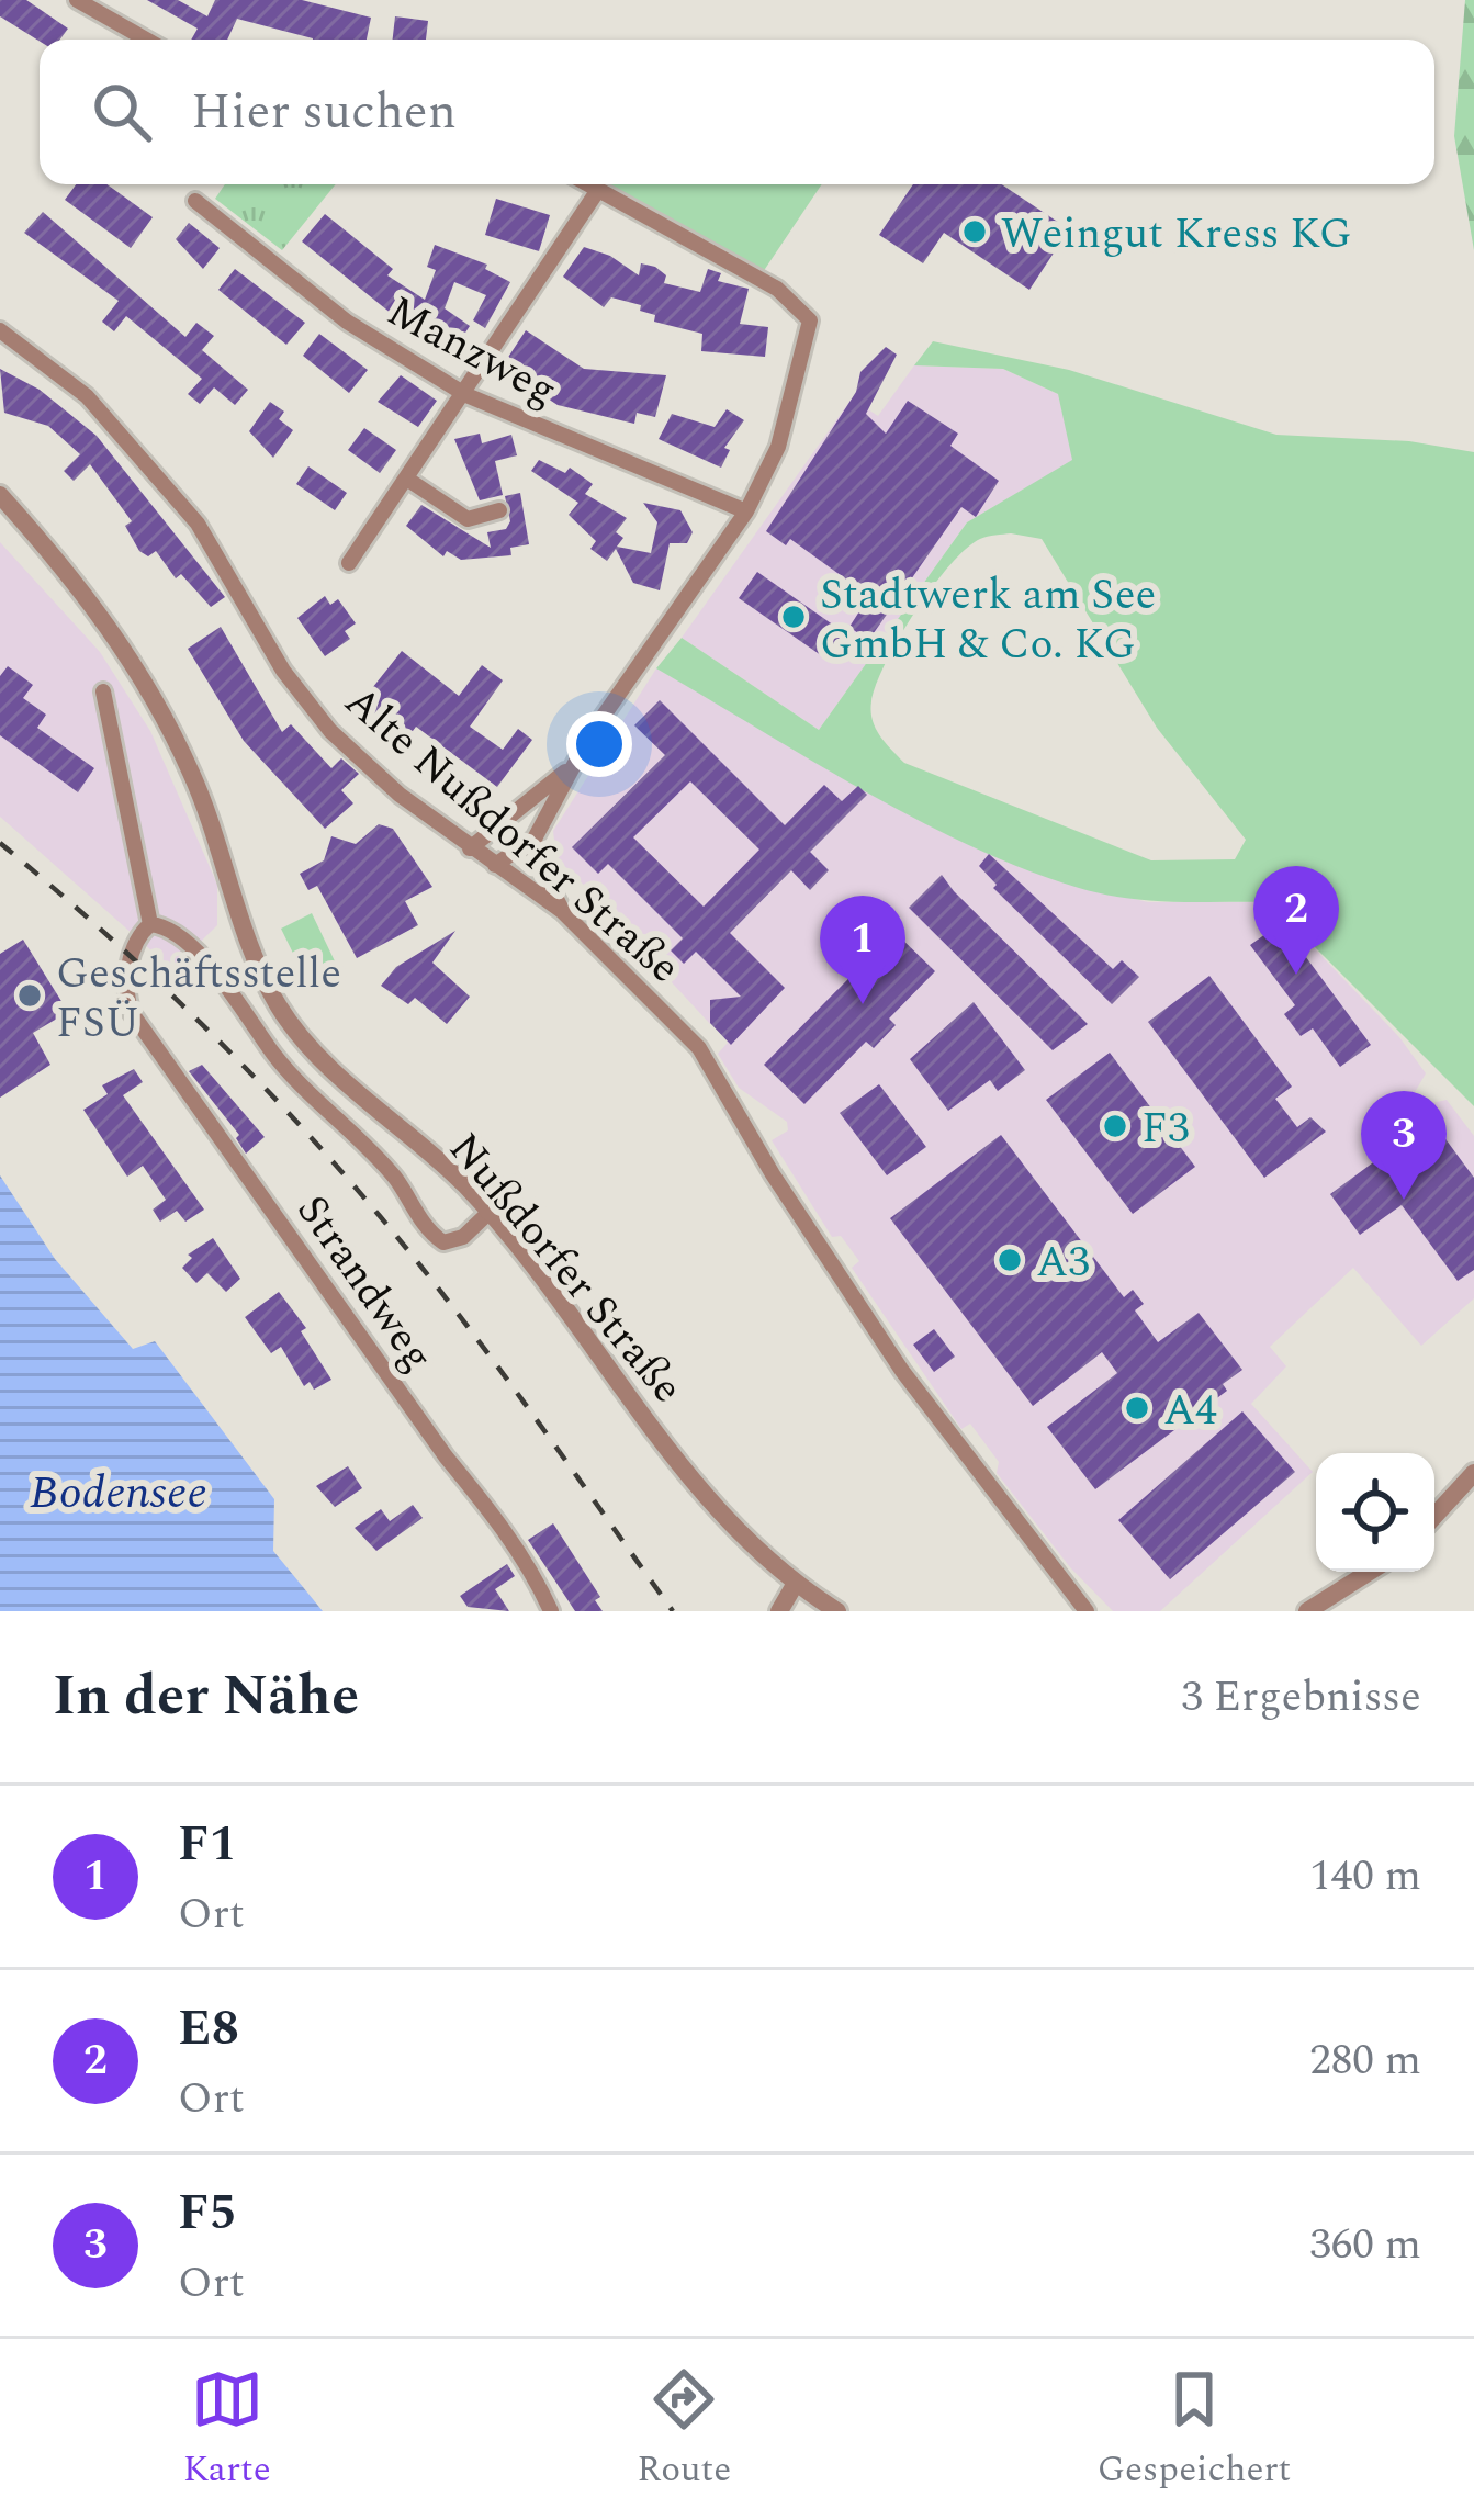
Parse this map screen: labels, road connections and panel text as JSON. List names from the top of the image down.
{
  "streets": {
    "street": [
      "Manzweg",
      "Alte Nußdorfer Straße",
      "Nußdorfer Straße",
      "Strandweg"
    ]
  },
  "water": ["Bodensee"],
  "places": [
    "Weingut Kress KG",
    "Stadtwerk am See GmbH & Co. KG",
    "Geschäftsstelle FSÜ",
    "F3",
    "A3",
    "A4"
  ],
  "page": {
    "search": "Hier suchen",
    "pins": ["2", "1", "3"],
    "heading": ["In der Nähe", "3 Ergebnisse"],
    "list": [
      {
        "mark": "1",
        "name": "F1",
        "note": "Ort",
        "value": "140 m"
      },
      {
        "mark": "2",
        "name": "E8",
        "note": "Ort",
        "value": "280 m"
      },
      {
        "mark": "3",
        "name": "F5",
        "note": "Ort",
        "value": "360 m"
      }
    ],
    "nav": ["Karte", "Route", "Gespeichert"]
  }
}
